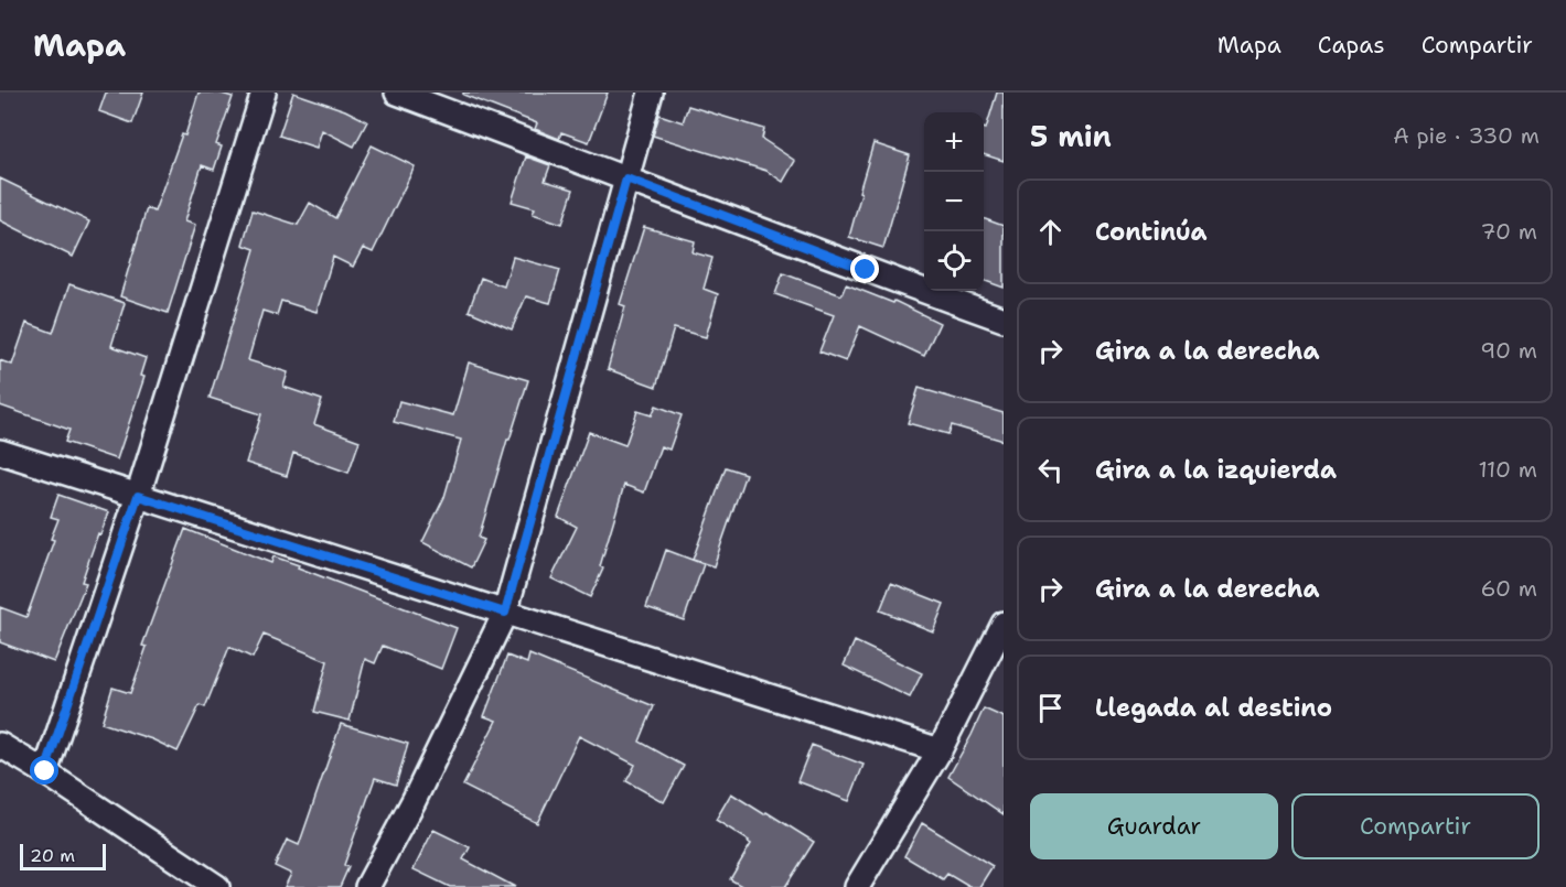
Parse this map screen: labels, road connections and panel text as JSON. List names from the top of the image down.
{
  "scale_bar": "20 m",
  "page": {
    "header": "Mapa",
    "nav": ["Mapa", "Capas", "Compartir"],
    "heading": ["5 min", "A pie · 330 m"],
    "map_buttons": ["+", "−"],
    "list": [
      ["Continúa", "70 m"],
      ["Gira a la derecha", "90 m"],
      ["Gira a la izquierda", "110 m"],
      ["Gira a la derecha", "60 m"],
      "Llegada al destino"
    ],
    "buttons": ["Guardar", "Compartir"],
    "scale": "20 m"
  }
}
